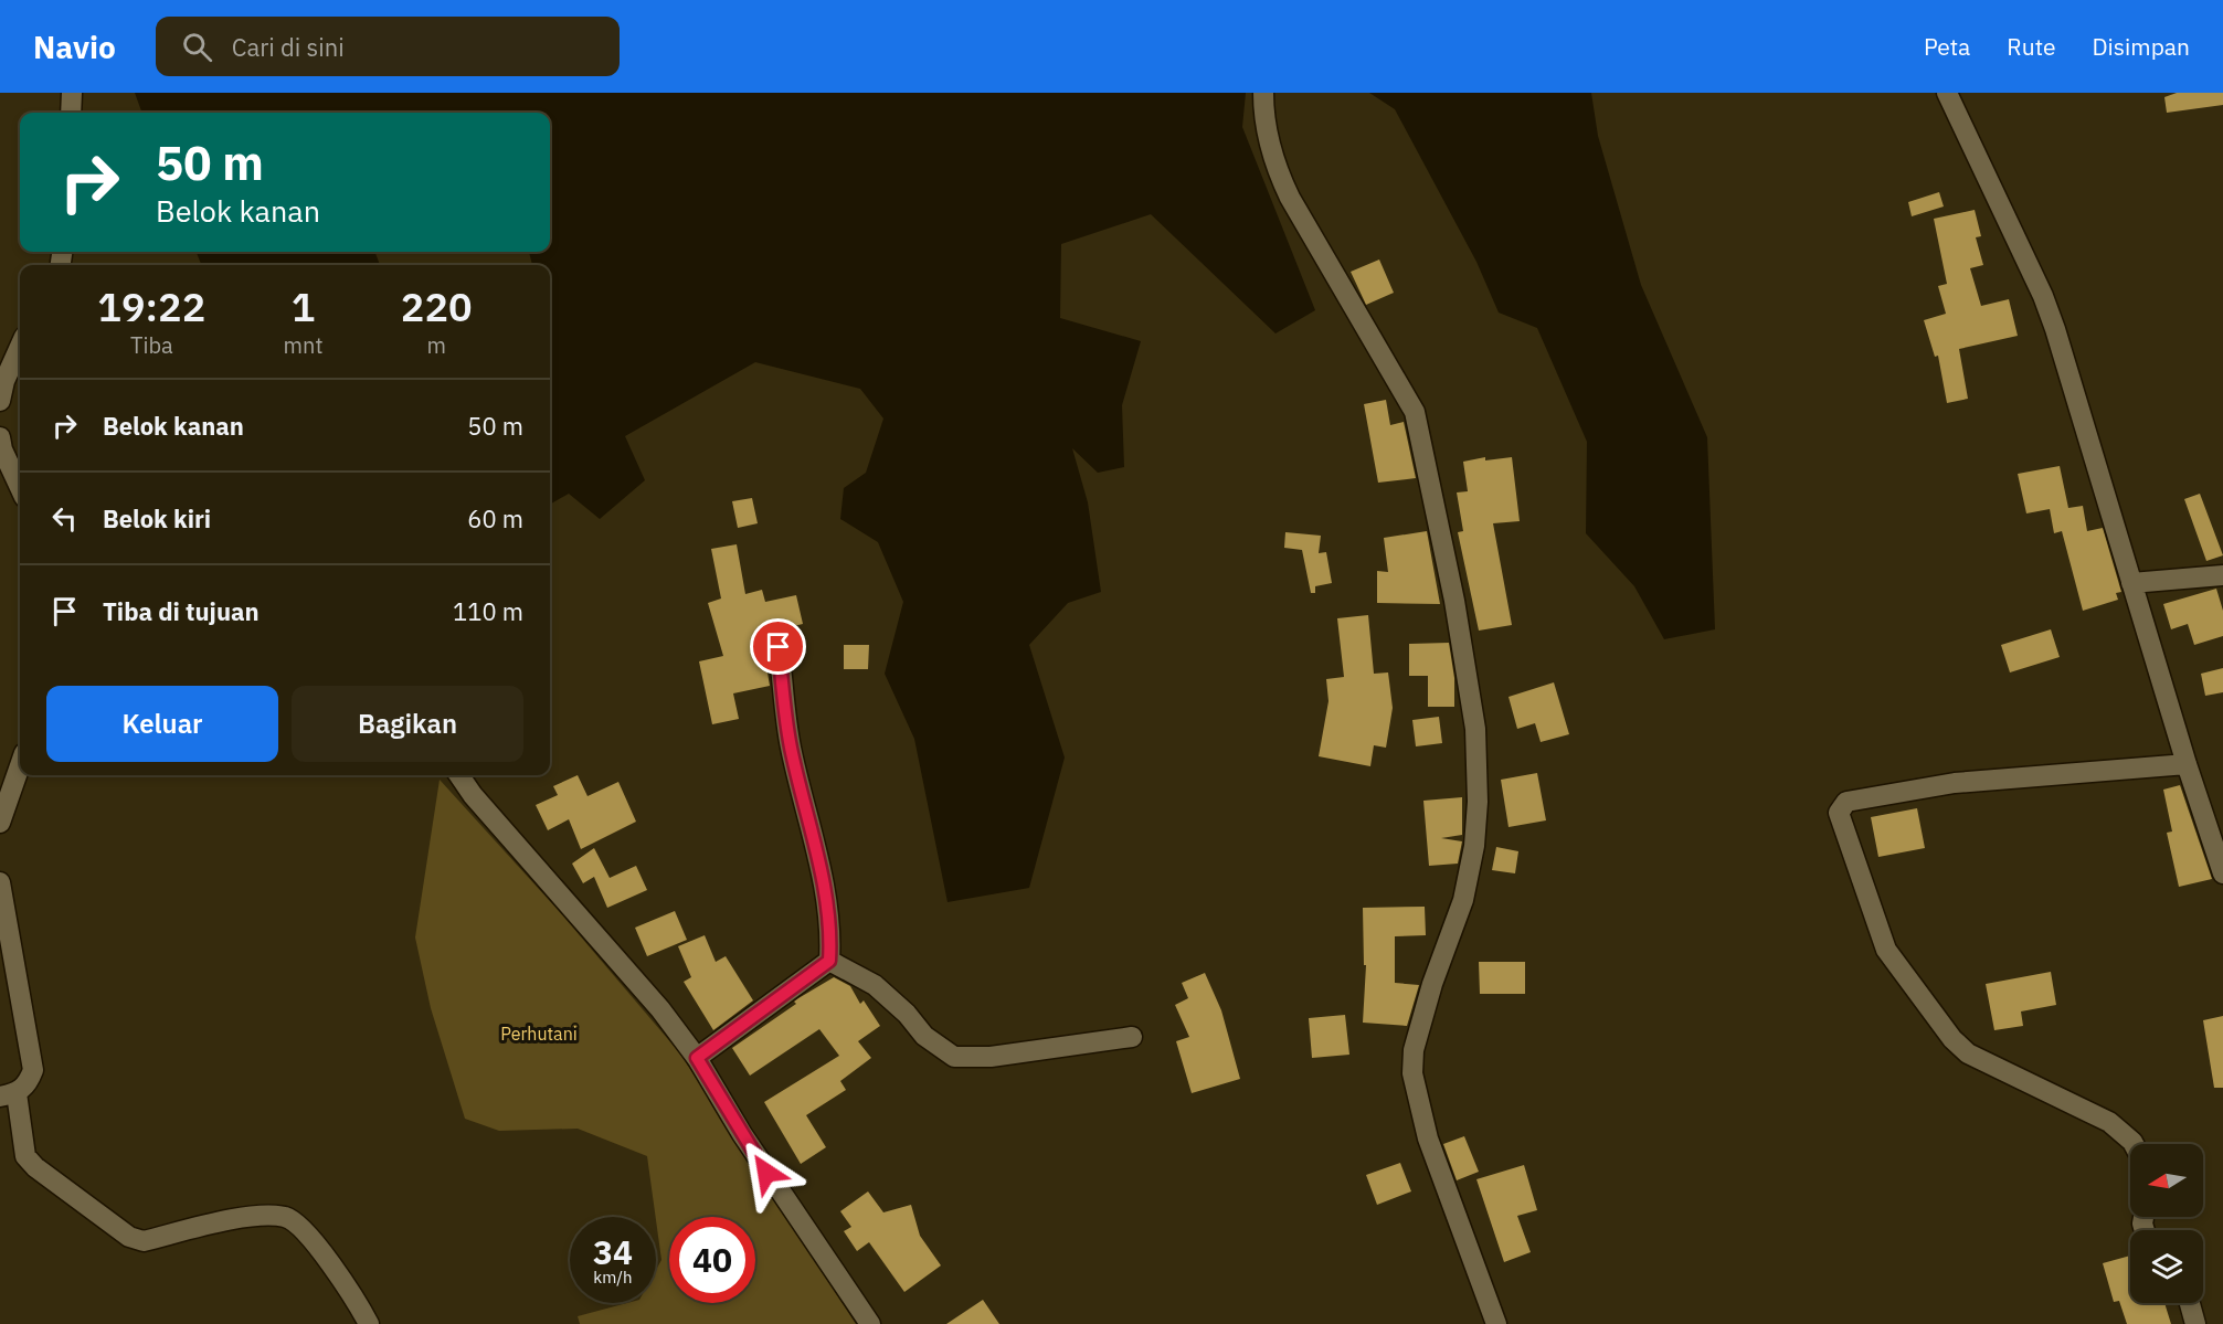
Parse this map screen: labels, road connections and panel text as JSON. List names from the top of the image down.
{
  "parks": ["Perhutani"],
  "north": "left",
  "page": {
    "header": "Navio",
    "search": "Cari di sini",
    "nav": ["Peta", "Rute", "Disimpan"],
    "turn": ["50 m", "Belok kanan"],
    "eta": [
      "19:22",
      "Tiba",
      "1",
      "mnt",
      "220",
      "m"
    ],
    "list": [
      {
        "name": "Belok kanan",
        "value": "50 m"
      },
      {
        "name": "Belok kiri",
        "value": "60 m"
      },
      {
        "name": "Tiba di tujuan",
        "value": "110 m"
      }
    ],
    "buttons": ["Keluar", "Bagikan"],
    "speed": "34 km/h",
    "limit": "40"
  }
}
